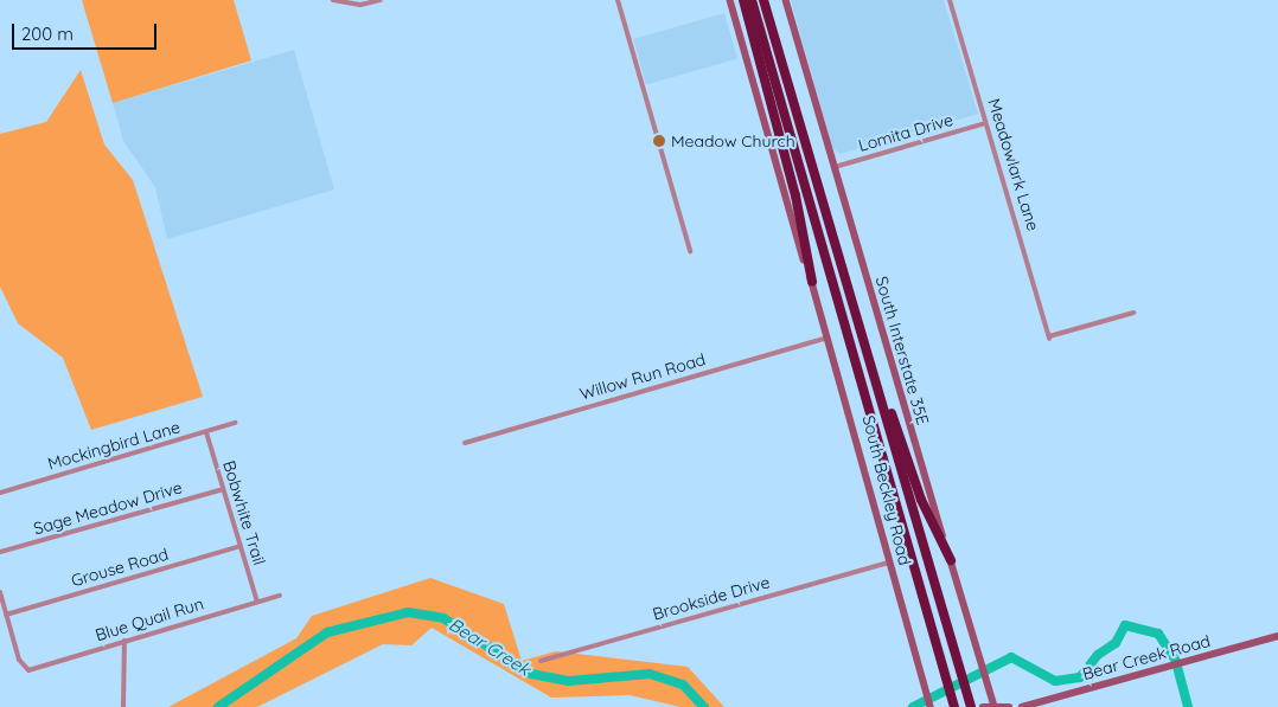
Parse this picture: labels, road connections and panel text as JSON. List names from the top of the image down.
{
  "streets": {
    "main road": ["South Interstate 35E", "South Beckley Road", "Bear Creek Road"],
    "street": [
      "Lomita Drive",
      "Meadowlark Lane",
      "Willow Run Road",
      "Mockingbird Lane",
      "Sage Meadow Drive",
      "Bobwhite Trail",
      "Grouse Road",
      "Brookside Drive",
      "Blue Quail Run"
    ]
  },
  "crossings": [
    ["Lomita Drive", "Meadowlark Lane"],
    ["Lomita Drive", "South Interstate 35E"],
    ["Willow Run Road", "South Beckley Road"],
    ["Mockingbird Lane", "Bobwhite Trail"],
    ["South Beckley Road", "Brookside Drive"],
    ["Sage Meadow Drive", "Bobwhite Trail"],
    ["Bobwhite Trail", "Grouse Road"],
    ["Bobwhite Trail", "Blue Quail Run"],
    ["Grouse Road", "Blue Quail Run"]
  ],
  "water": ["Bear Creek"],
  "places": ["Meadow Church"],
  "scale_bar": "200 m"
}
